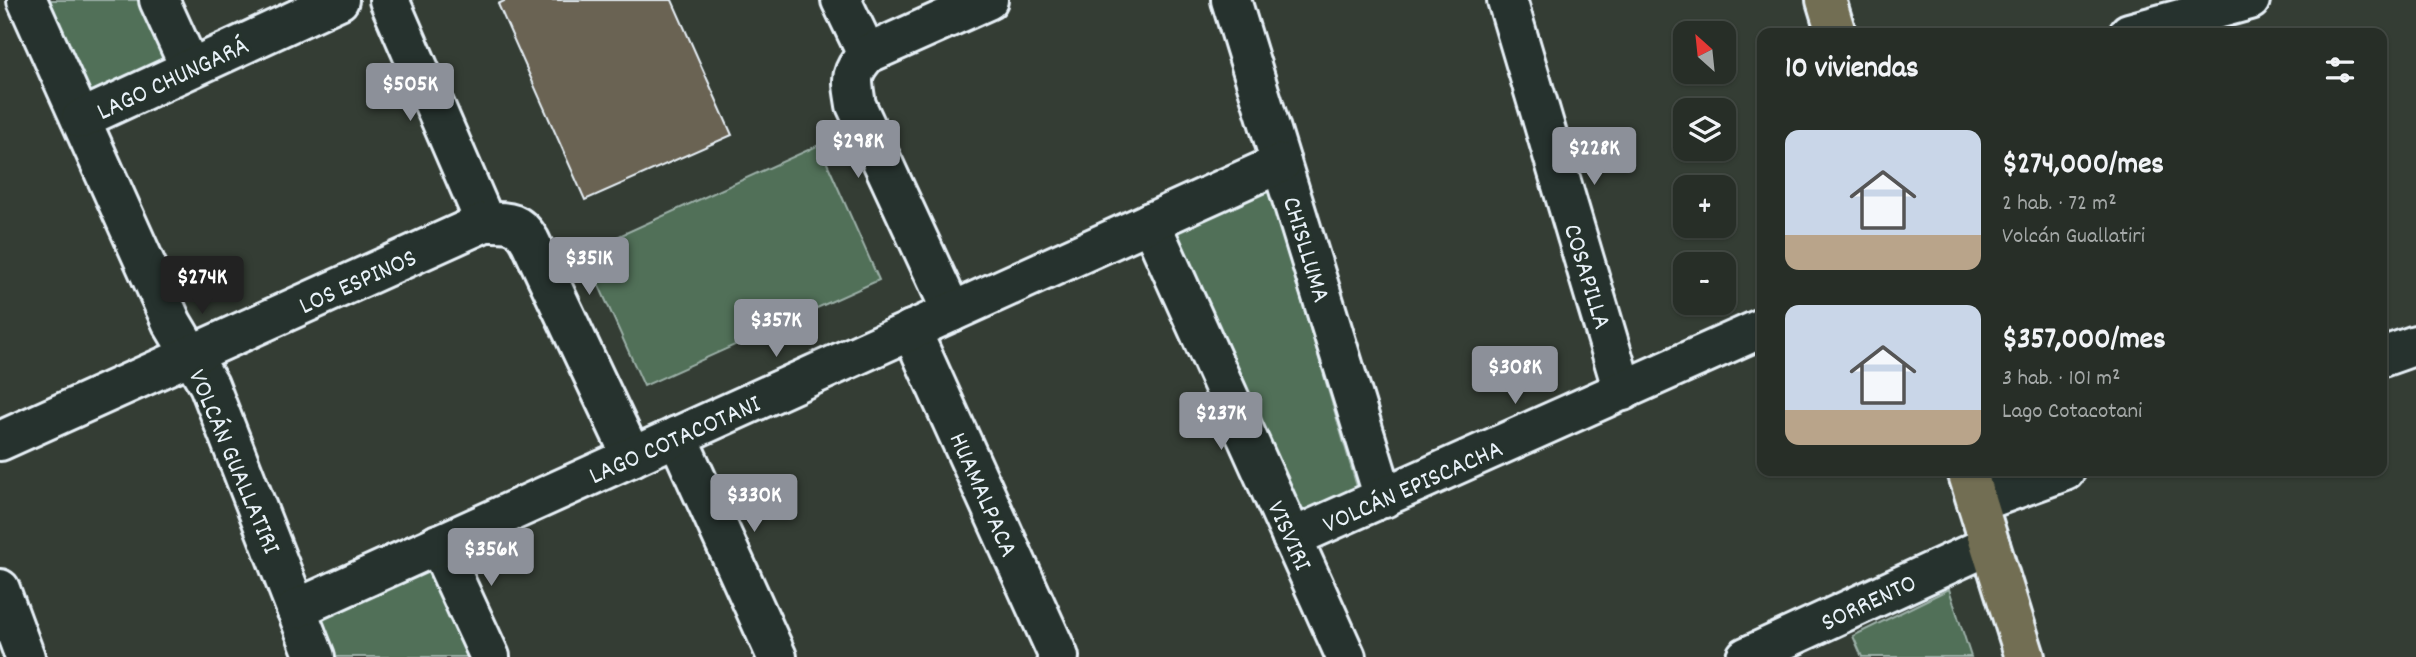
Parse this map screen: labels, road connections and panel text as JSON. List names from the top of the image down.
{
  "streets": {
    "street": [
      "LAGO CHUNGARÁ",
      "CHISLLUMA",
      "COSAPILLA",
      "LOS ESPINOS",
      "LAGO COTACOTANI",
      "VOLCÁN GUALLATIRI",
      "VOLCÁN EPISCACHA",
      "HUAMALPACA",
      "VISVIRI",
      "SORRENTO"
    ]
  },
  "crossings": [
    ["LAGO CHUNGARÁ", "VOLCÁN GUALLATIRI"],
    ["CHISLLUMA", "LAGO COTACOTANI"],
    ["CHISLLUMA", "VOLCÁN EPISCACHA"],
    ["COSAPILLA", "VOLCÁN EPISCACHA"],
    ["LOS ESPINOS", "VOLCÁN GUALLATIRI"],
    ["LAGO COTACOTANI", "VOLCÁN GUALLATIRI"],
    ["LAGO COTACOTANI", "HUAMALPACA"],
    ["LAGO COTACOTANI", "VISVIRI"],
    ["VOLCÁN EPISCACHA", "VISVIRI"]
  ],
  "north": "top left",
  "page": {
    "map_buttons": ["+", "−"],
    "heading": "10 viviendas",
    "price": [
      "$505K",
      "$298K",
      "$228K",
      "$351K",
      "$274K",
      "$357K",
      "$308K",
      "$237K",
      "$330K",
      "$356K"
    ],
    "list": [
      {
        "name": "$274,000/mes",
        "note": "2 hab. · 72 m² · Volcán Guallatiri"
      },
      {
        "name": "$357,000/mes",
        "note": "3 hab. · 101 m² · Lago Cotacotani"
      }
    ]
  }
}
